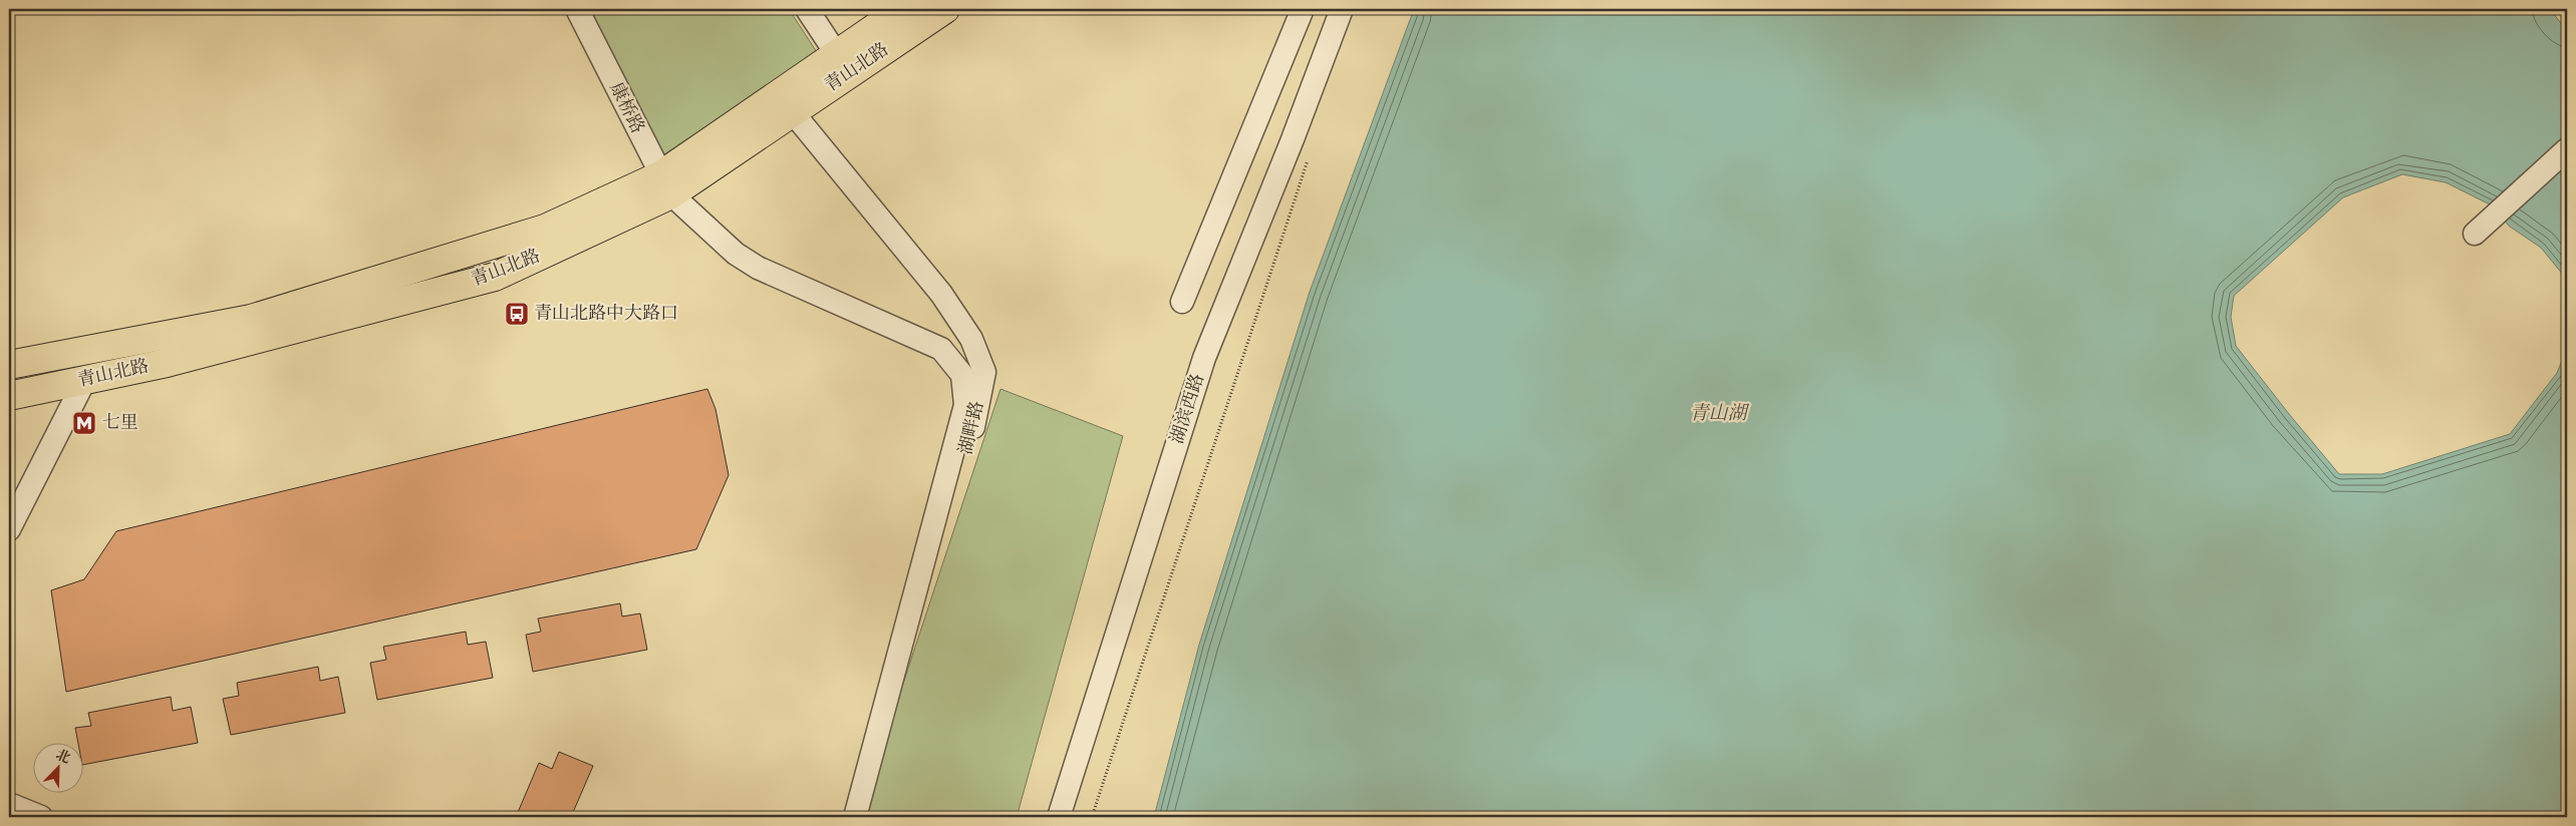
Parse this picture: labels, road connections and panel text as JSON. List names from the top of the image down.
{
  "streets": {
    "main road": ["青山北路"],
    "street": ["康桥路", "湖滨西路", "湖畔路"]
  },
  "crossings": [
    ["青山北路", "康桥路"],
    ["青山北路", "湖畔路"],
    ["康桥路", "湖畔路"]
  ],
  "water": ["青山湖"],
  "places": {
    "bus stop": ["青山北路中大路口"],
    "metro station": ["七里"]
  },
  "north": "top right"
}
